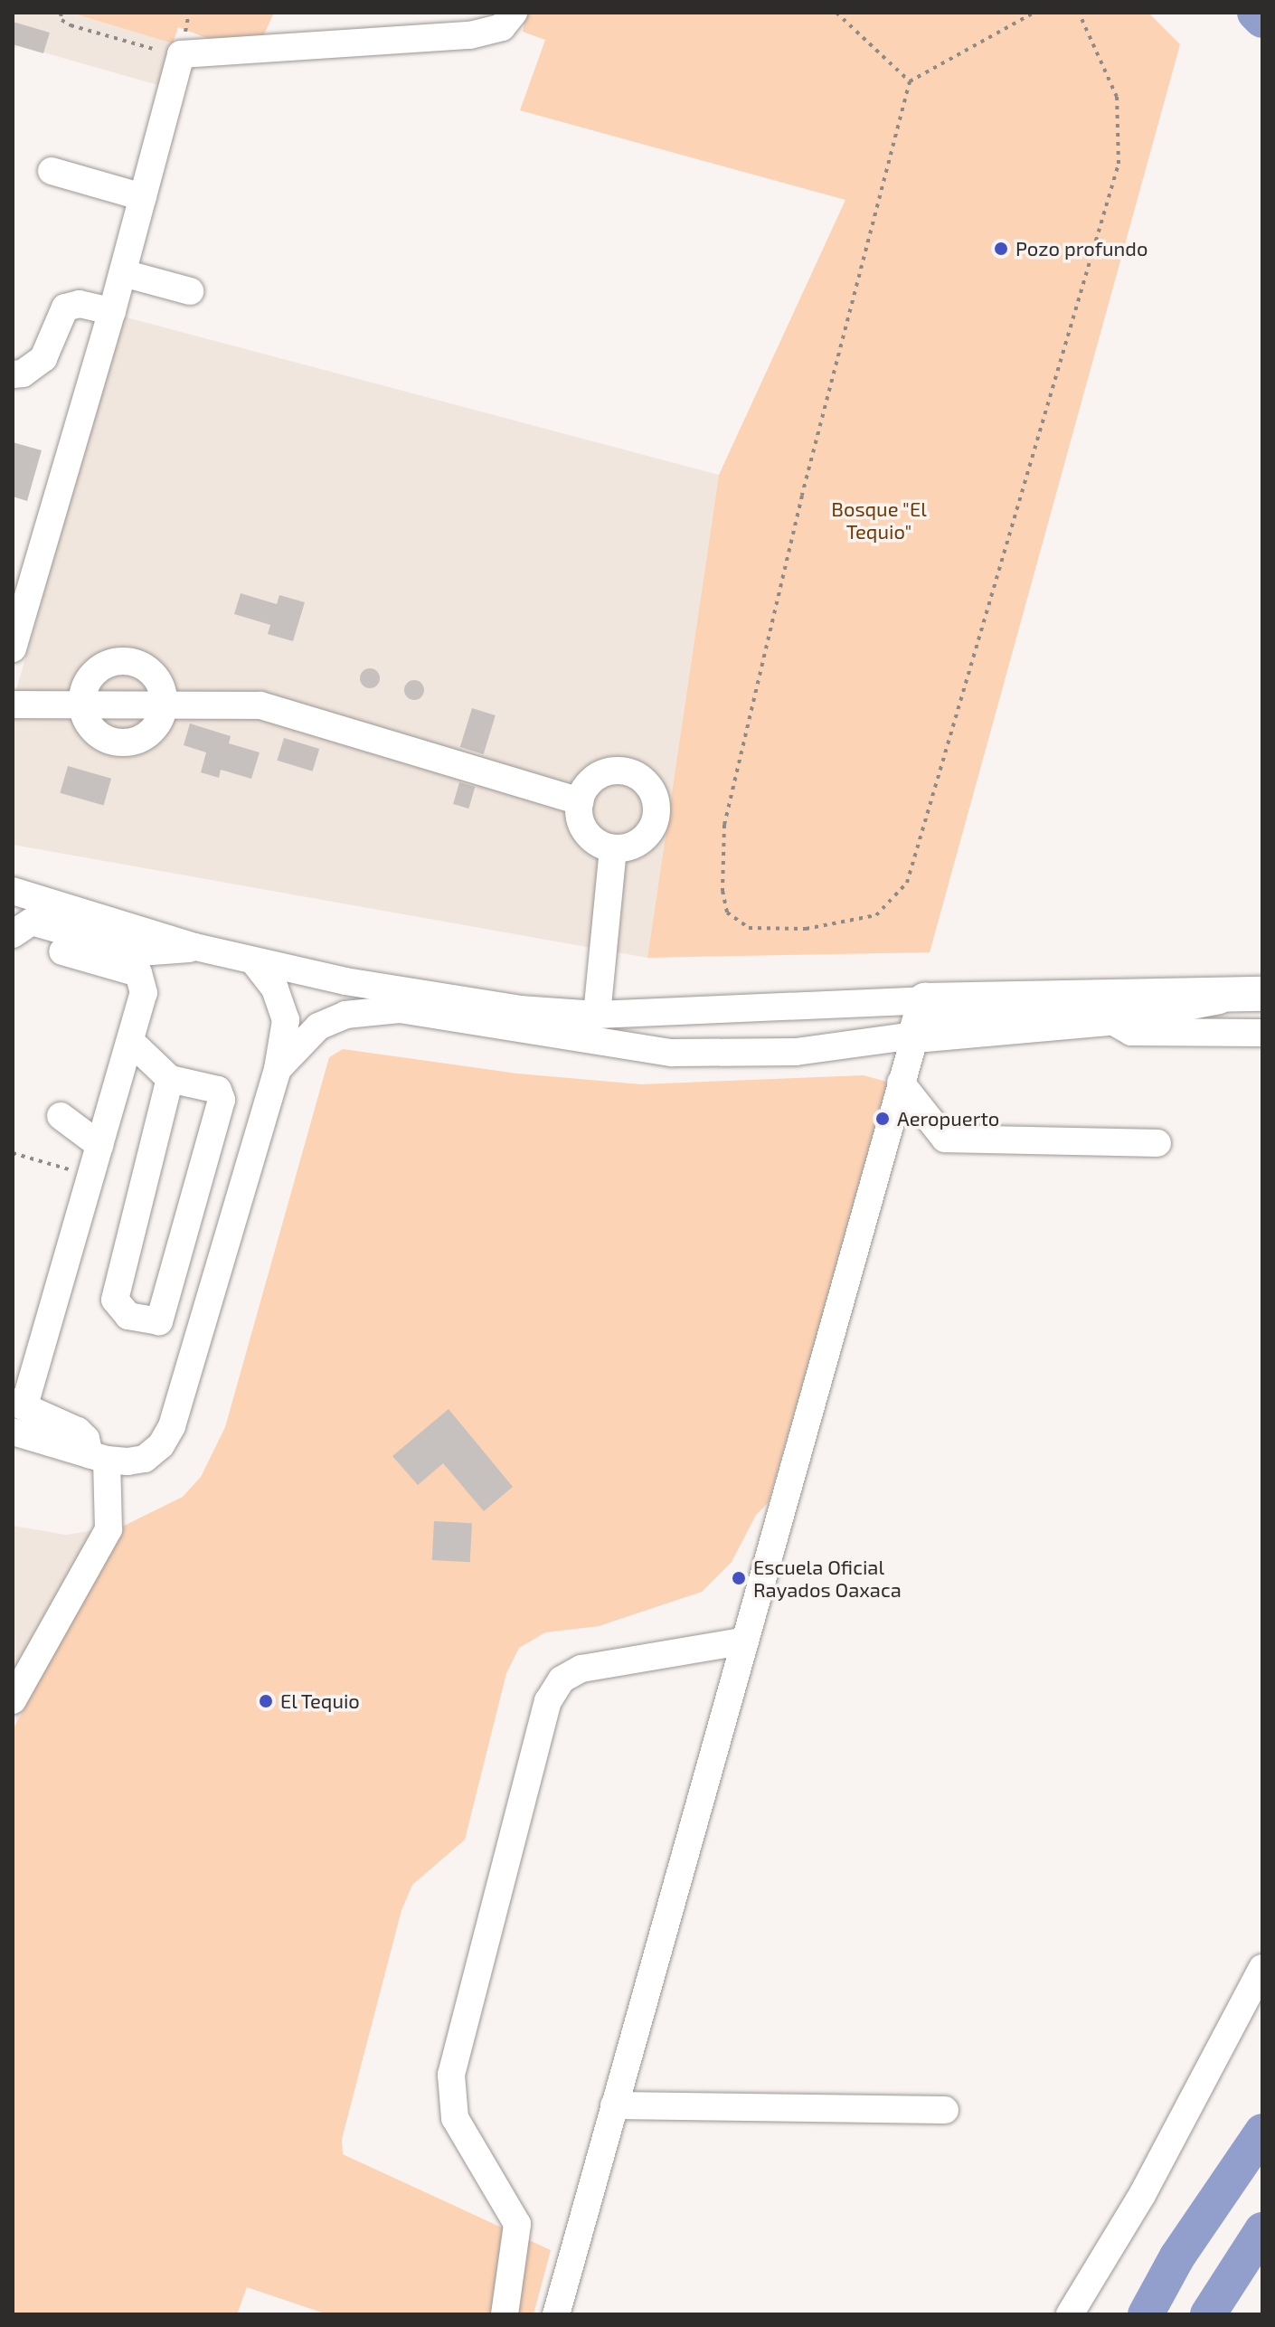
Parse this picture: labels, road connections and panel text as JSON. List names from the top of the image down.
{
  "parks": ["Bosque \"El Tequio\""],
  "places": [
    "Pozo profundo",
    "Aeropuerto",
    "Escuela Oficial Rayados Oaxaca",
    "El Tequio"
  ]
}
